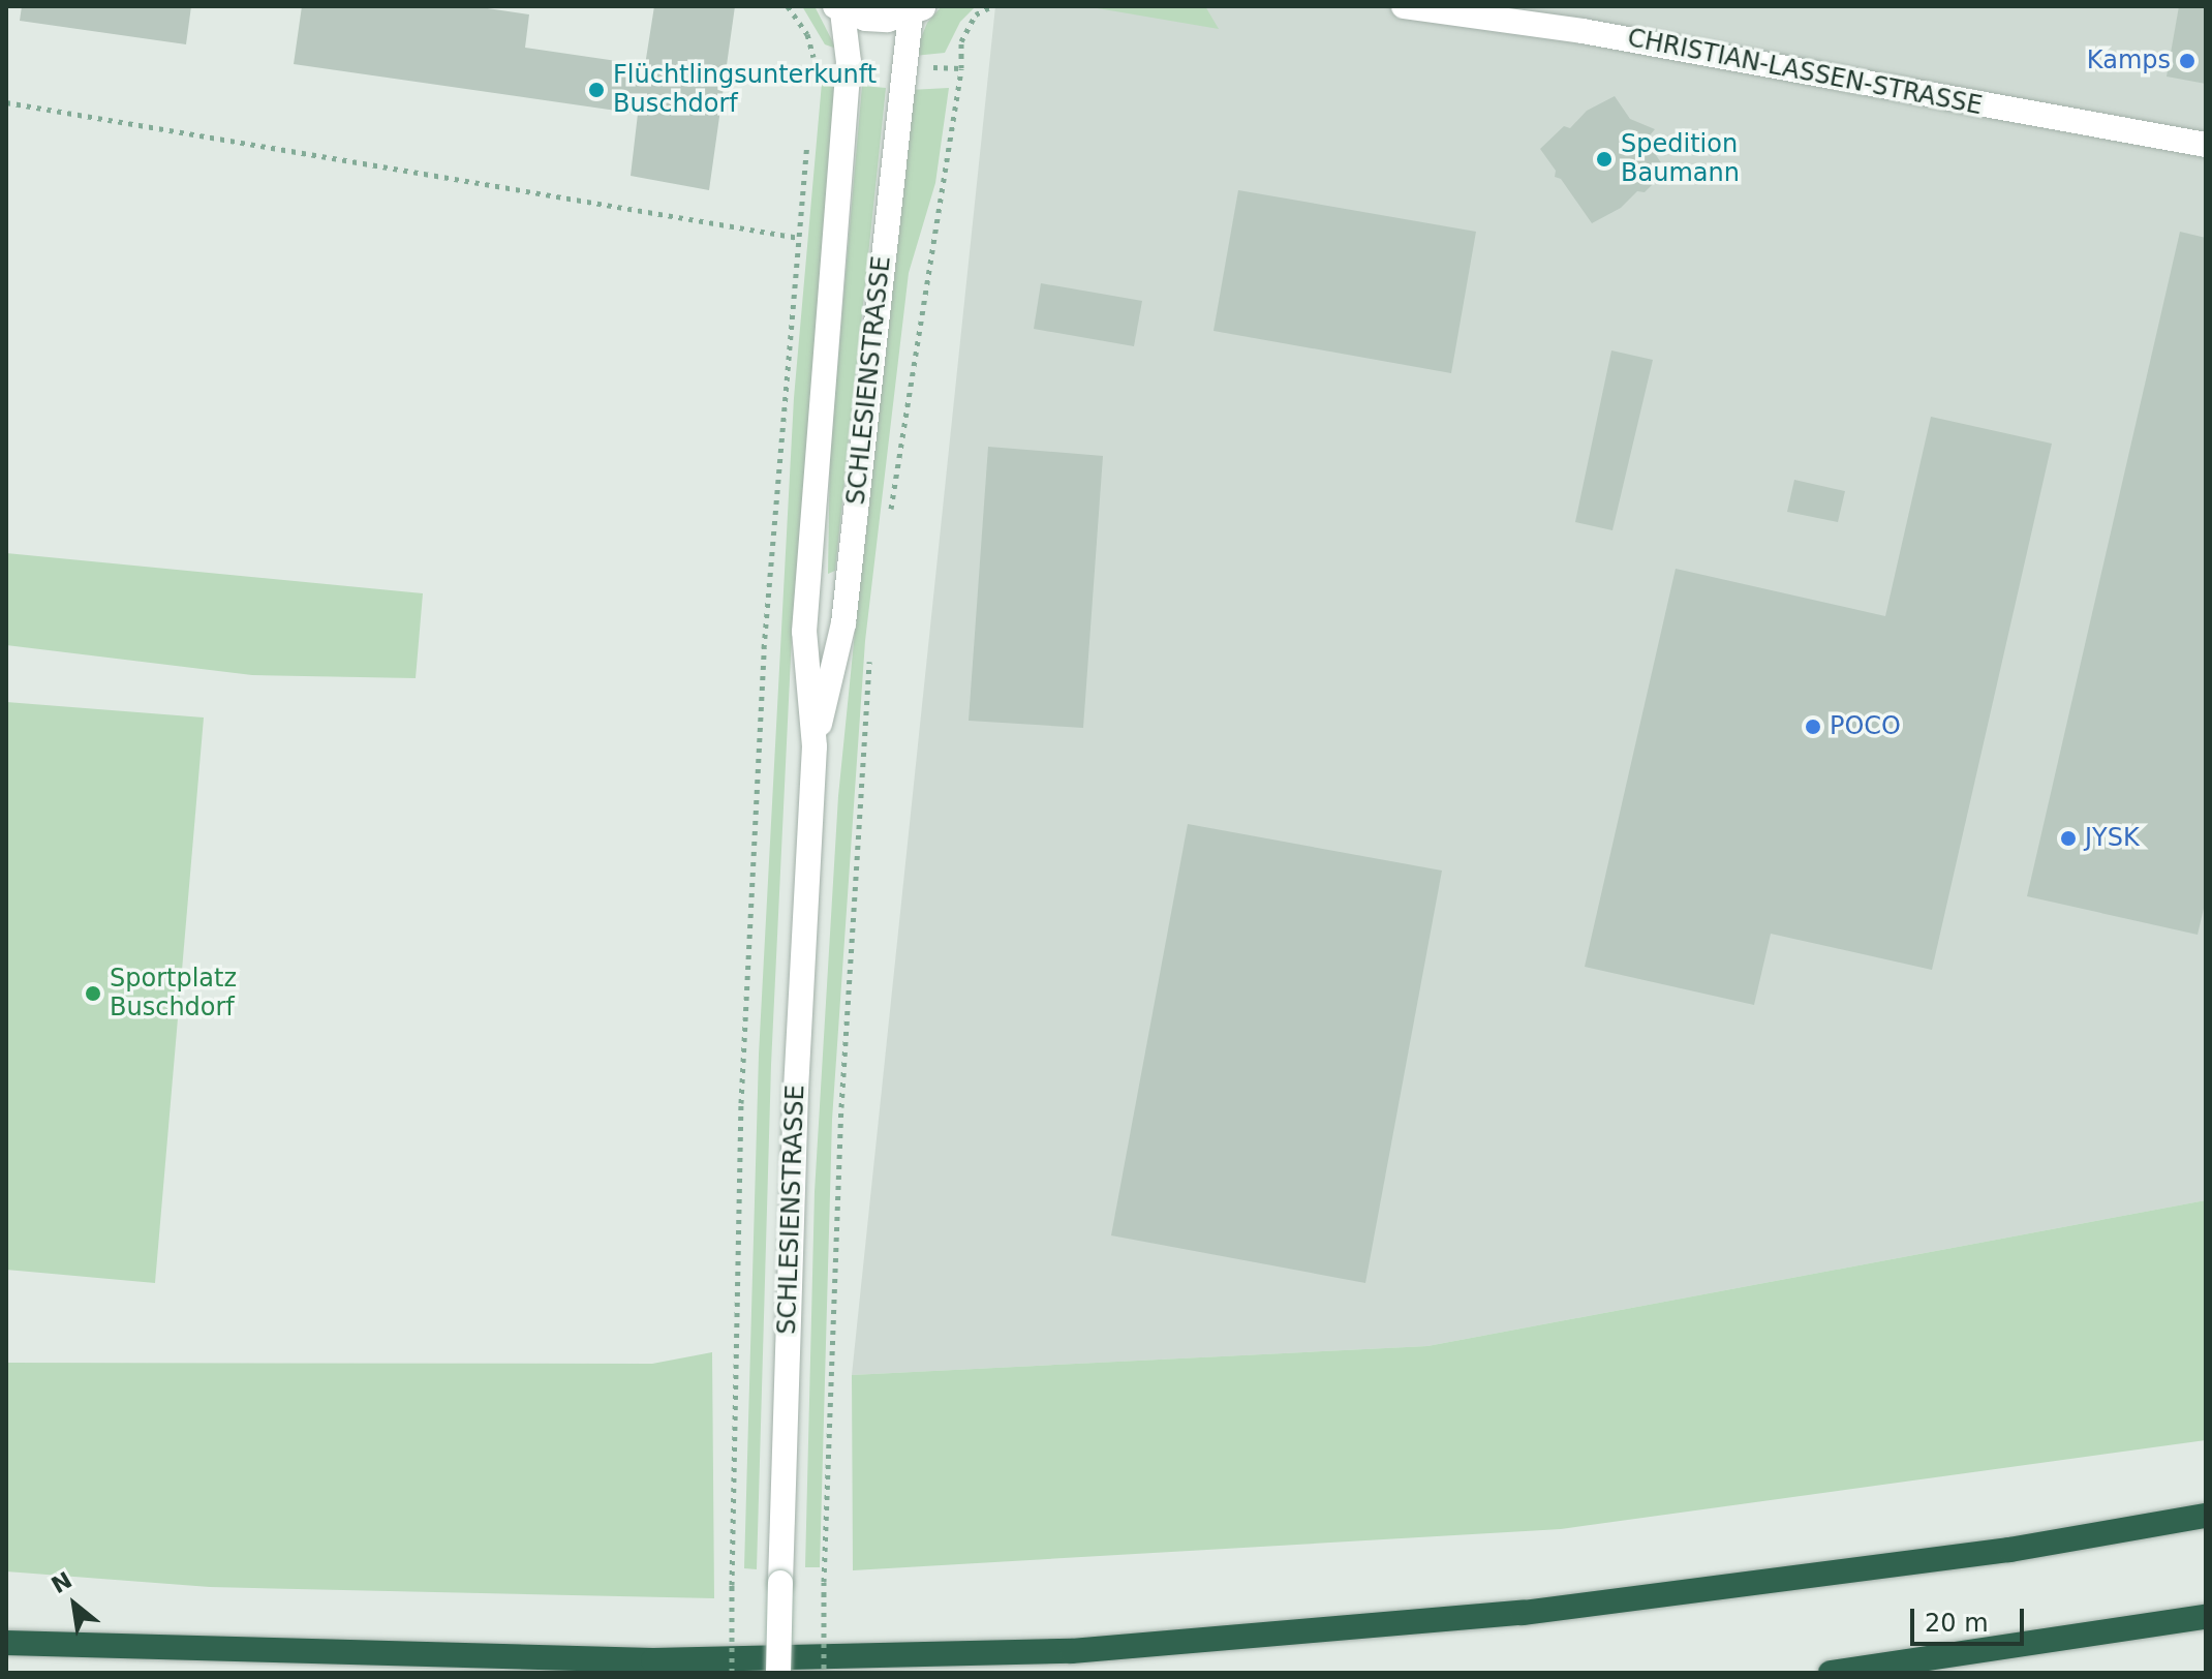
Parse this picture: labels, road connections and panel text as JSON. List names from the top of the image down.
{
  "streets": {
    "street": ["CHRISTIAN-LASSEN-STRASSE", "SCHLESIENSTRASSE"]
  },
  "places": [
    "Kamps",
    "Flüchtlingsunterkunft Buschdorf",
    "Spedition Baumann",
    "POCO",
    "JYSK",
    "Sportplatz Buschdorf"
  ],
  "scale_bar": "20 m",
  "north": "top left"
}
